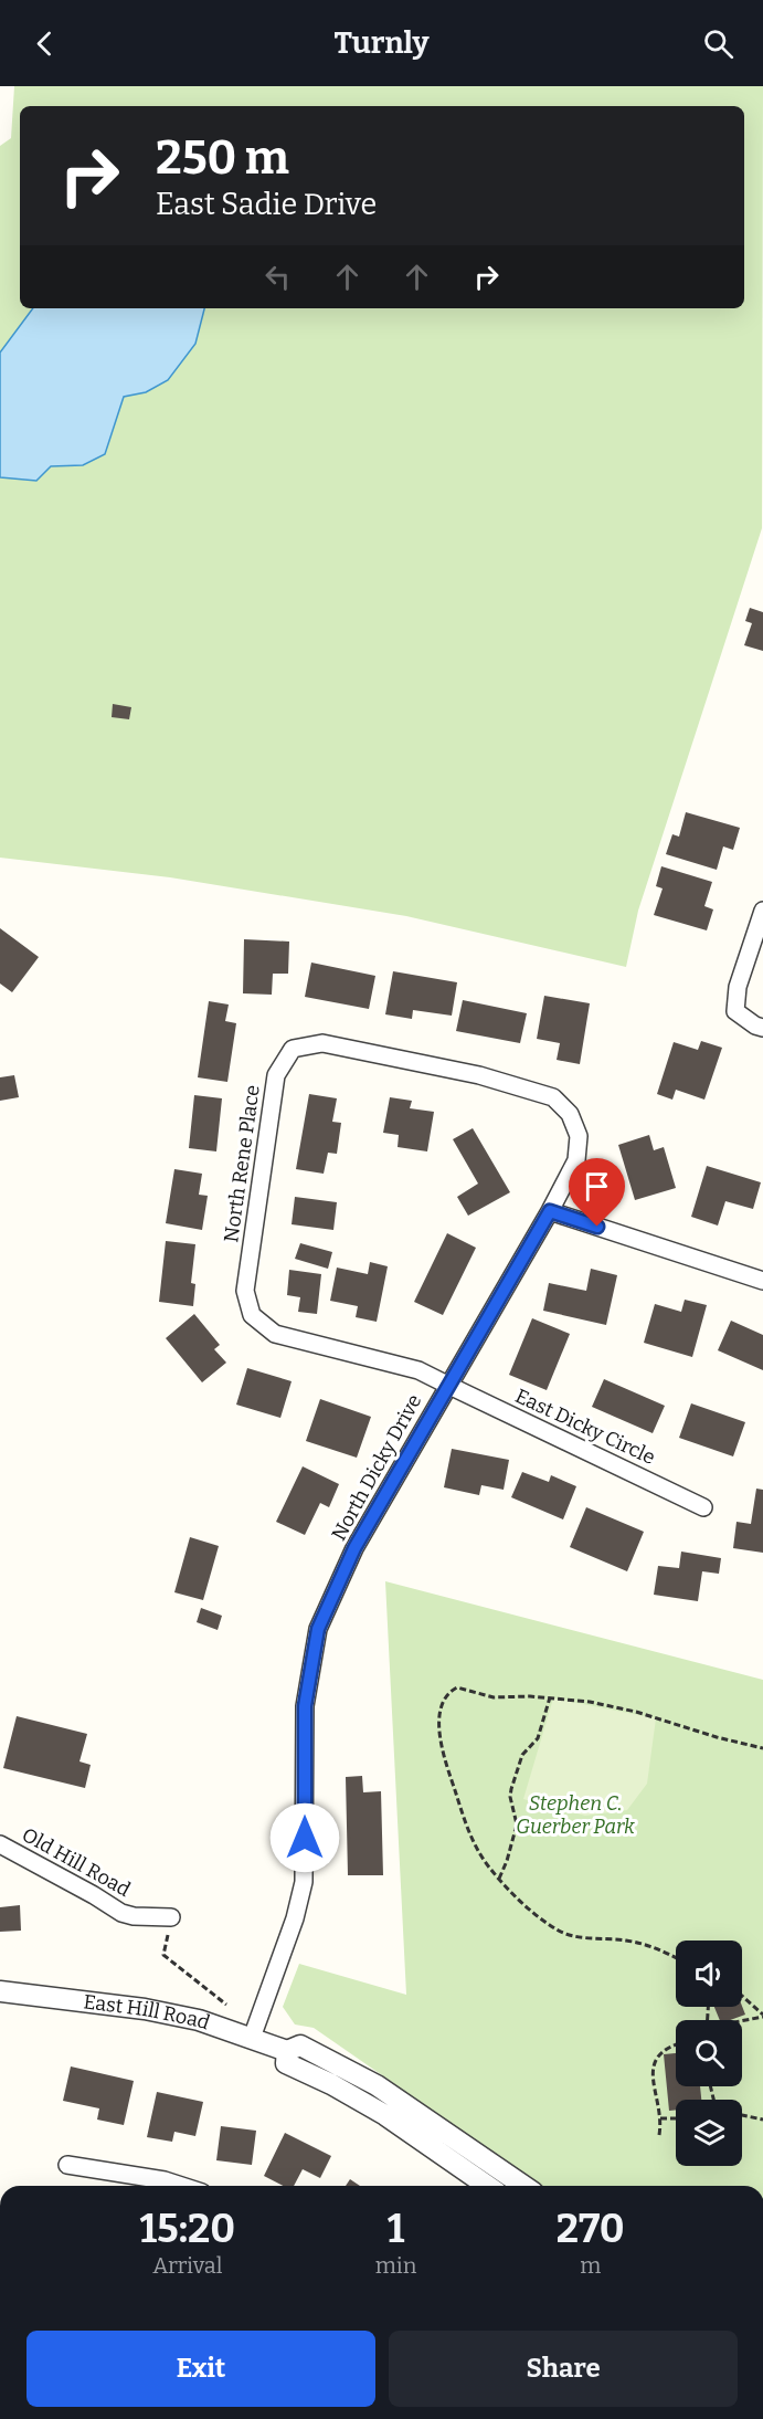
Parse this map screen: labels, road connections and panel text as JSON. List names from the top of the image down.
{
  "streets": {
    "street": [
      "North Rene Place",
      "East Dicky Circle",
      "North Dicky Drive",
      "Old Hill Road",
      "East Hill Road"
    ]
  },
  "crossings": [
    ["North Rene Place", "East Dicky Circle"],
    ["North Rene Place", "North Dicky Drive"],
    ["East Dicky Circle", "North Dicky Drive"],
    ["North Dicky Drive", "East Hill Road"]
  ],
  "parks": ["Stephen C. Guerber Park"],
  "page": {
    "header": "Turnly",
    "turn": ["250 m", "East Sadie Drive"],
    "eta": [
      "15:20",
      "Arrival",
      "1",
      "min",
      "270",
      "m"
    ],
    "buttons": ["Exit", "Share"]
  }
}
